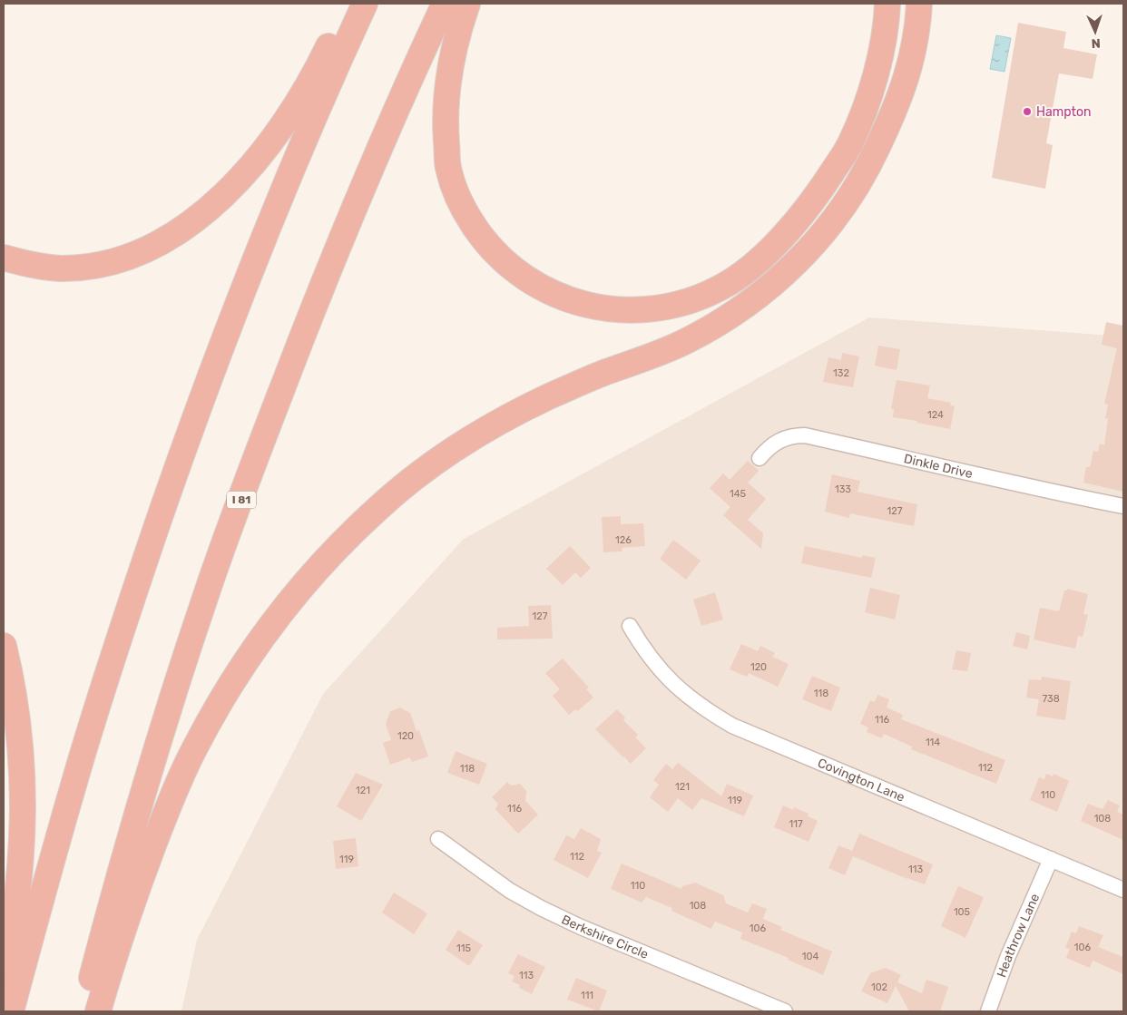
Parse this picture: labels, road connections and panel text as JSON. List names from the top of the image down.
{
  "streets": {
    "highway": ["I 81"],
    "street": [
      "Dinkle Drive",
      "Covington Lane",
      "Heathrow Lane",
      "Berkshire Circle"
    ]
  },
  "crossings": [
    ["Covington Lane", "Heathrow Lane"]
  ],
  "places": ["Hampton"],
  "house_numbers": [
    "132",
    "124",
    "133",
    "145",
    "127",
    "126",
    "127",
    "120",
    "118",
    "738",
    "116",
    "120",
    "114",
    "112",
    "118",
    "121",
    "121",
    "110",
    "119",
    "116",
    "108",
    "117",
    "112",
    "119",
    "113",
    "110",
    "108",
    "105",
    "106",
    "106",
    "115",
    "104",
    "113",
    "102",
    "111"
  ],
  "north": "bottom"
}
